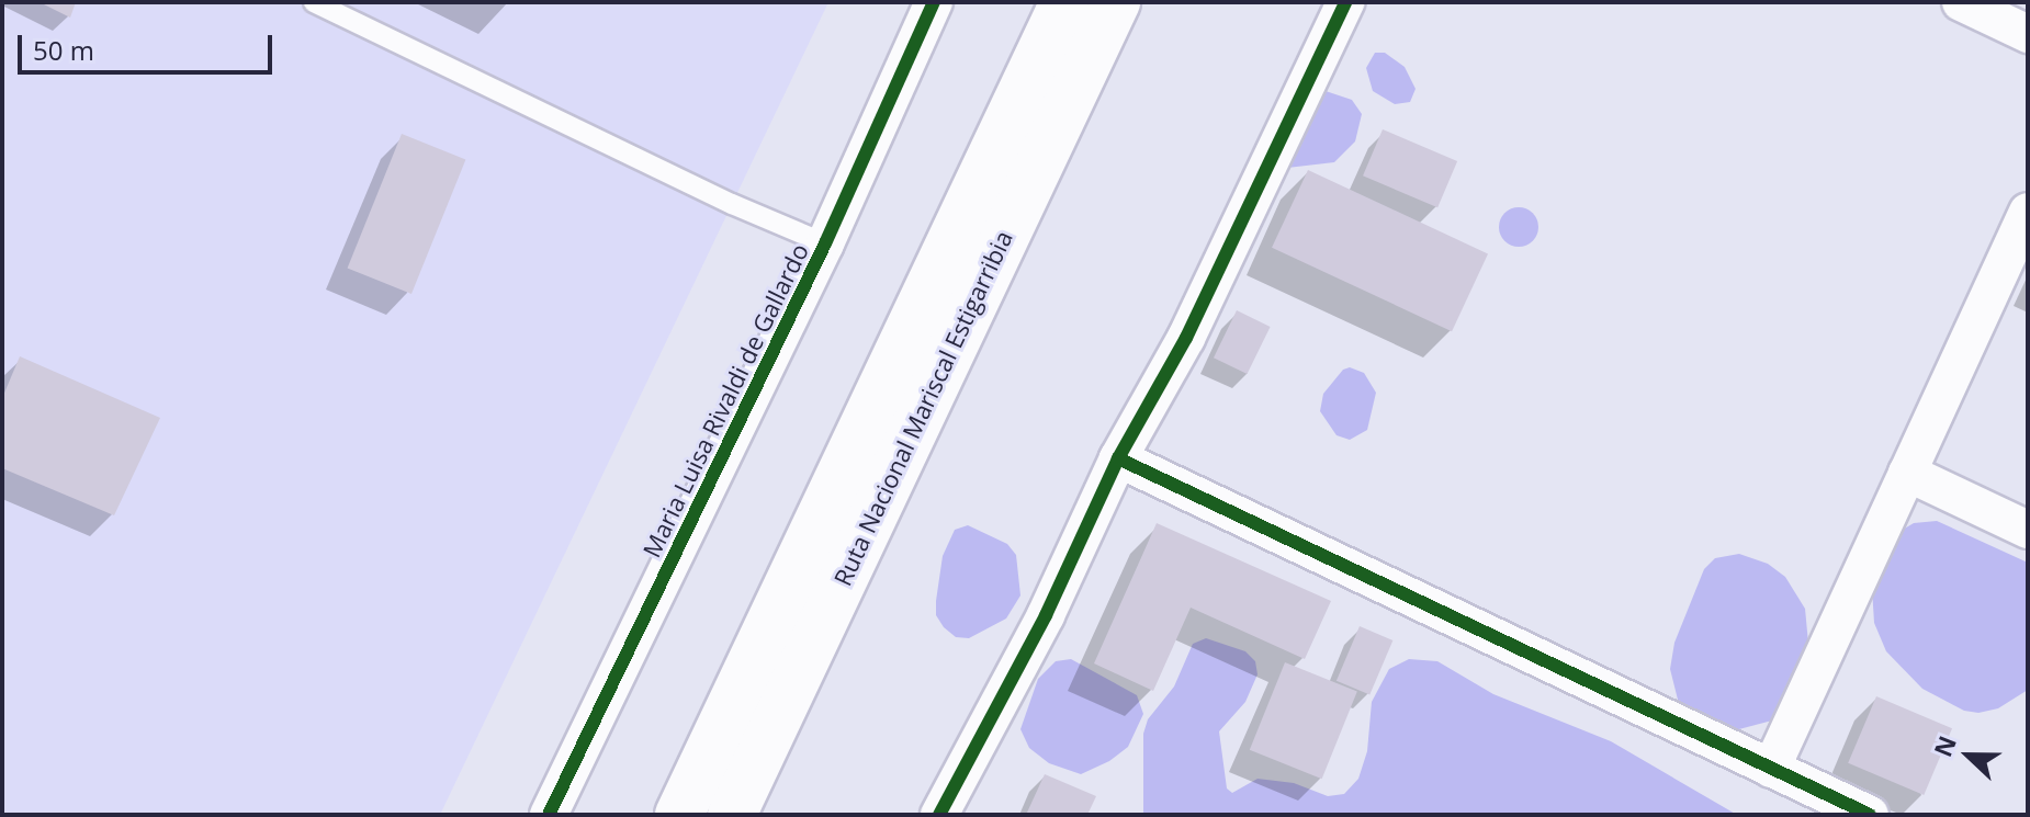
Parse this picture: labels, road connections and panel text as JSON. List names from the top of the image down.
{
  "streets": {
    "highway": ["Ruta Nacional Mariscal Estigarribia"],
    "street": ["Maria Luisa Rivaldi de Gallardo"]
  },
  "scale_bar": "50 m",
  "north": "left"
}
